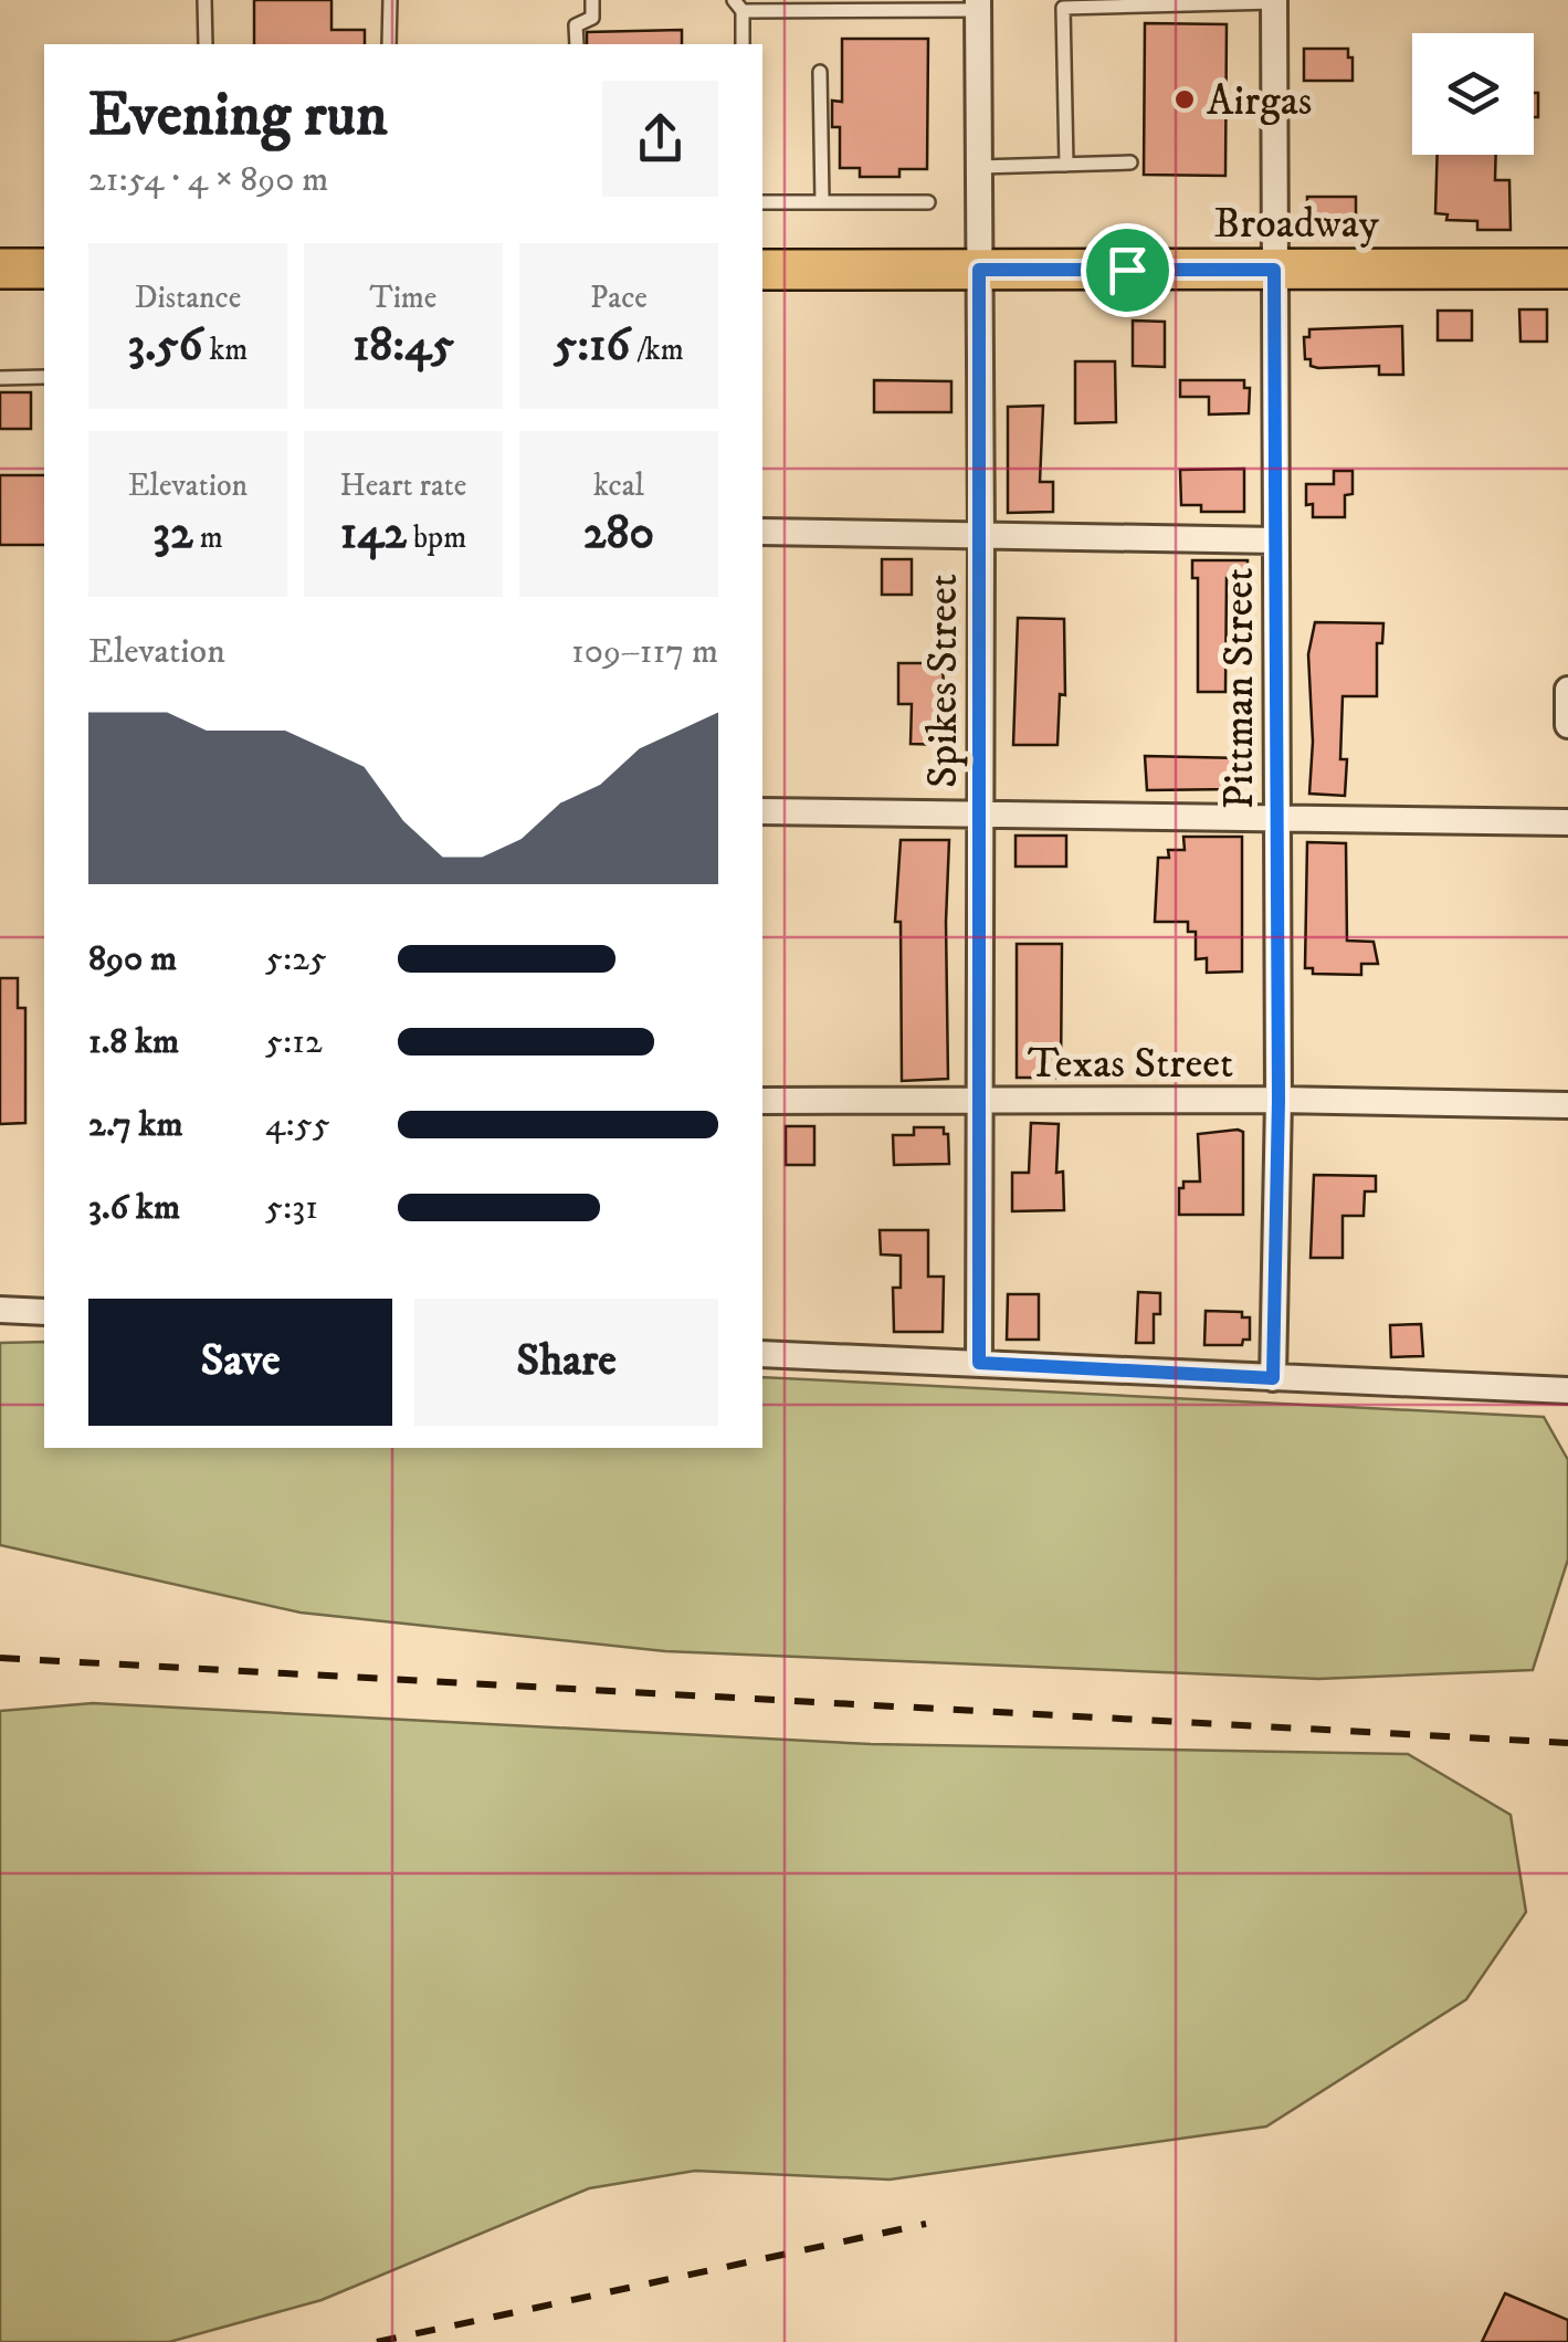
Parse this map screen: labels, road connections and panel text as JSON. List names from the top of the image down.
{
  "streets": {
    "main road": ["Broadway"],
    "street": ["Spikes Street", "Pittman Street", "Texas Street"]
  },
  "crossings": [
    ["Broadway", "Spikes Street"],
    ["Broadway", "Pittman Street"],
    ["Spikes Street", "Texas Street"],
    ["Pittman Street", "Texas Street"]
  ],
  "places": ["Airgas"],
  "page": {
    "heading": ["Evening run", "21:54 · 4 × 890 m"],
    "stats": [
      ["Distance", "3.56 km"],
      ["Time", "18:45"],
      ["Pace", "5:16 /km"],
      ["Elevation", "32 m"],
      ["Heart rate", "142 bpm"],
      ["kcal", "280"]
    ],
    "chart": ["Elevation", "109–117 m"],
    "list": [
      {
        "name": "890 m",
        "note": "5:25"
      },
      {
        "name": "1.8 km",
        "note": "5:12"
      },
      {
        "name": "2.7 km",
        "note": "4:55"
      },
      {
        "name": "3.6 km",
        "note": "5:31"
      }
    ],
    "buttons": ["Save", "Share"]
  }
}
